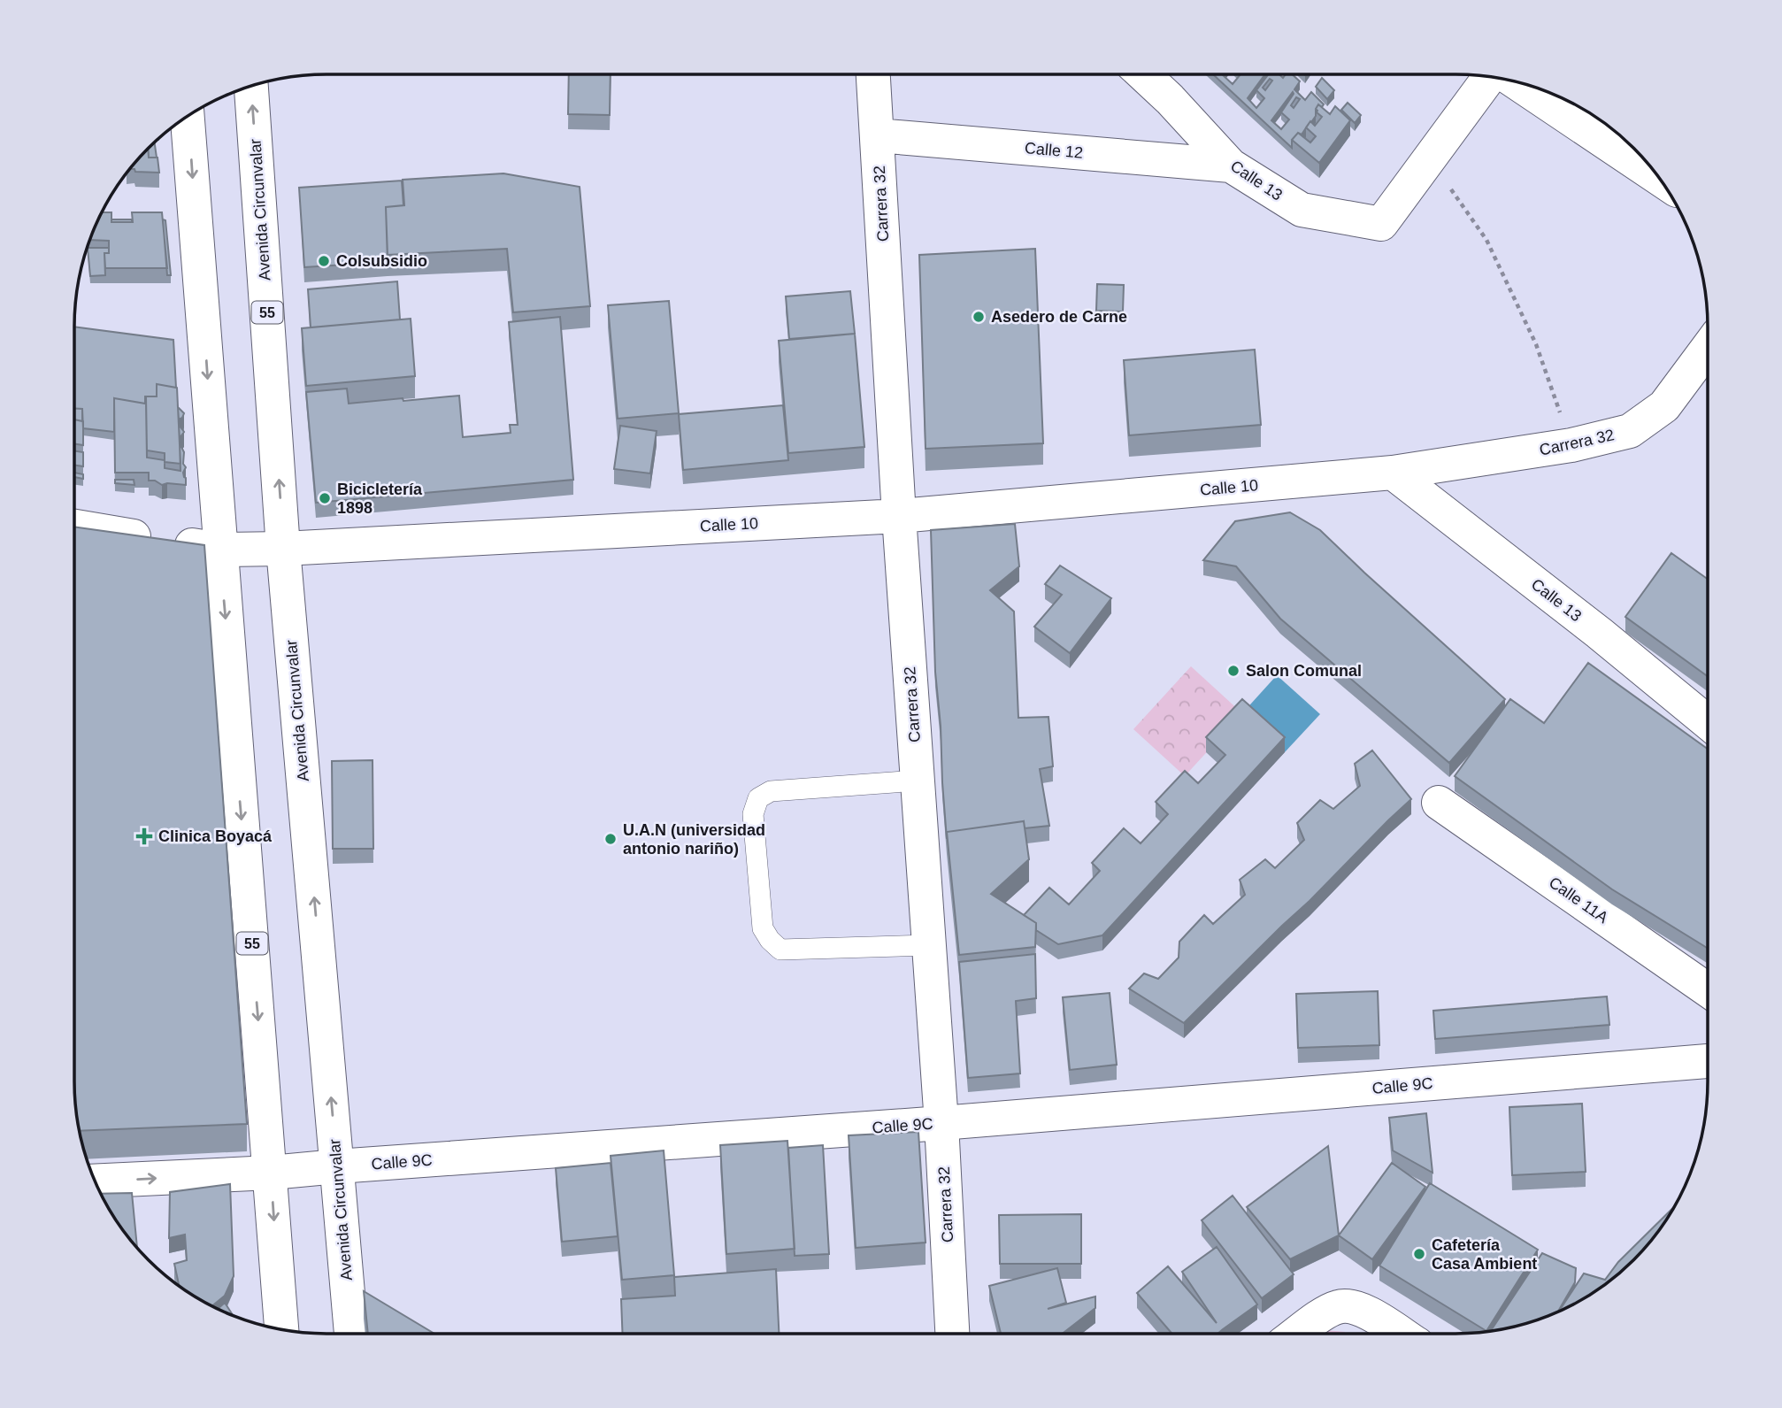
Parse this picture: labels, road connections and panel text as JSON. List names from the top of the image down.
{
  "streets": {
    "main road": [
      "Calle 12",
      "Calle 13",
      "Carrera 32",
      "Avenida Circunvalar",
      "55",
      "Calle 10",
      "Calle 11A",
      "Calle 9C"
    ]
  },
  "crossings": [
    ["Calle 12", "Calle 13"],
    ["Calle 12", "Carrera 32"],
    ["Calle 13", "Carrera 32"],
    ["Calle 13", "Calle 10"],
    ["Carrera 32", "Calle 10"],
    ["Carrera 32", "Calle 9C"],
    ["Avenida Circunvalar", "Calle 10"],
    ["Avenida Circunvalar", "Calle 9C"],
    ["55", "Calle 10"],
    ["55", "Calle 9C"]
  ],
  "places": {
    "other": [
      "Colsubsidio",
      "Asedero de Carne",
      "Bicicletería 1898",
      "Salon Comunal",
      "U.A.N (universidad antonio nariño)",
      "Cafetería Casa Ambient"
    ],
    "health": ["Clinica Boyacá"]
  }
}
